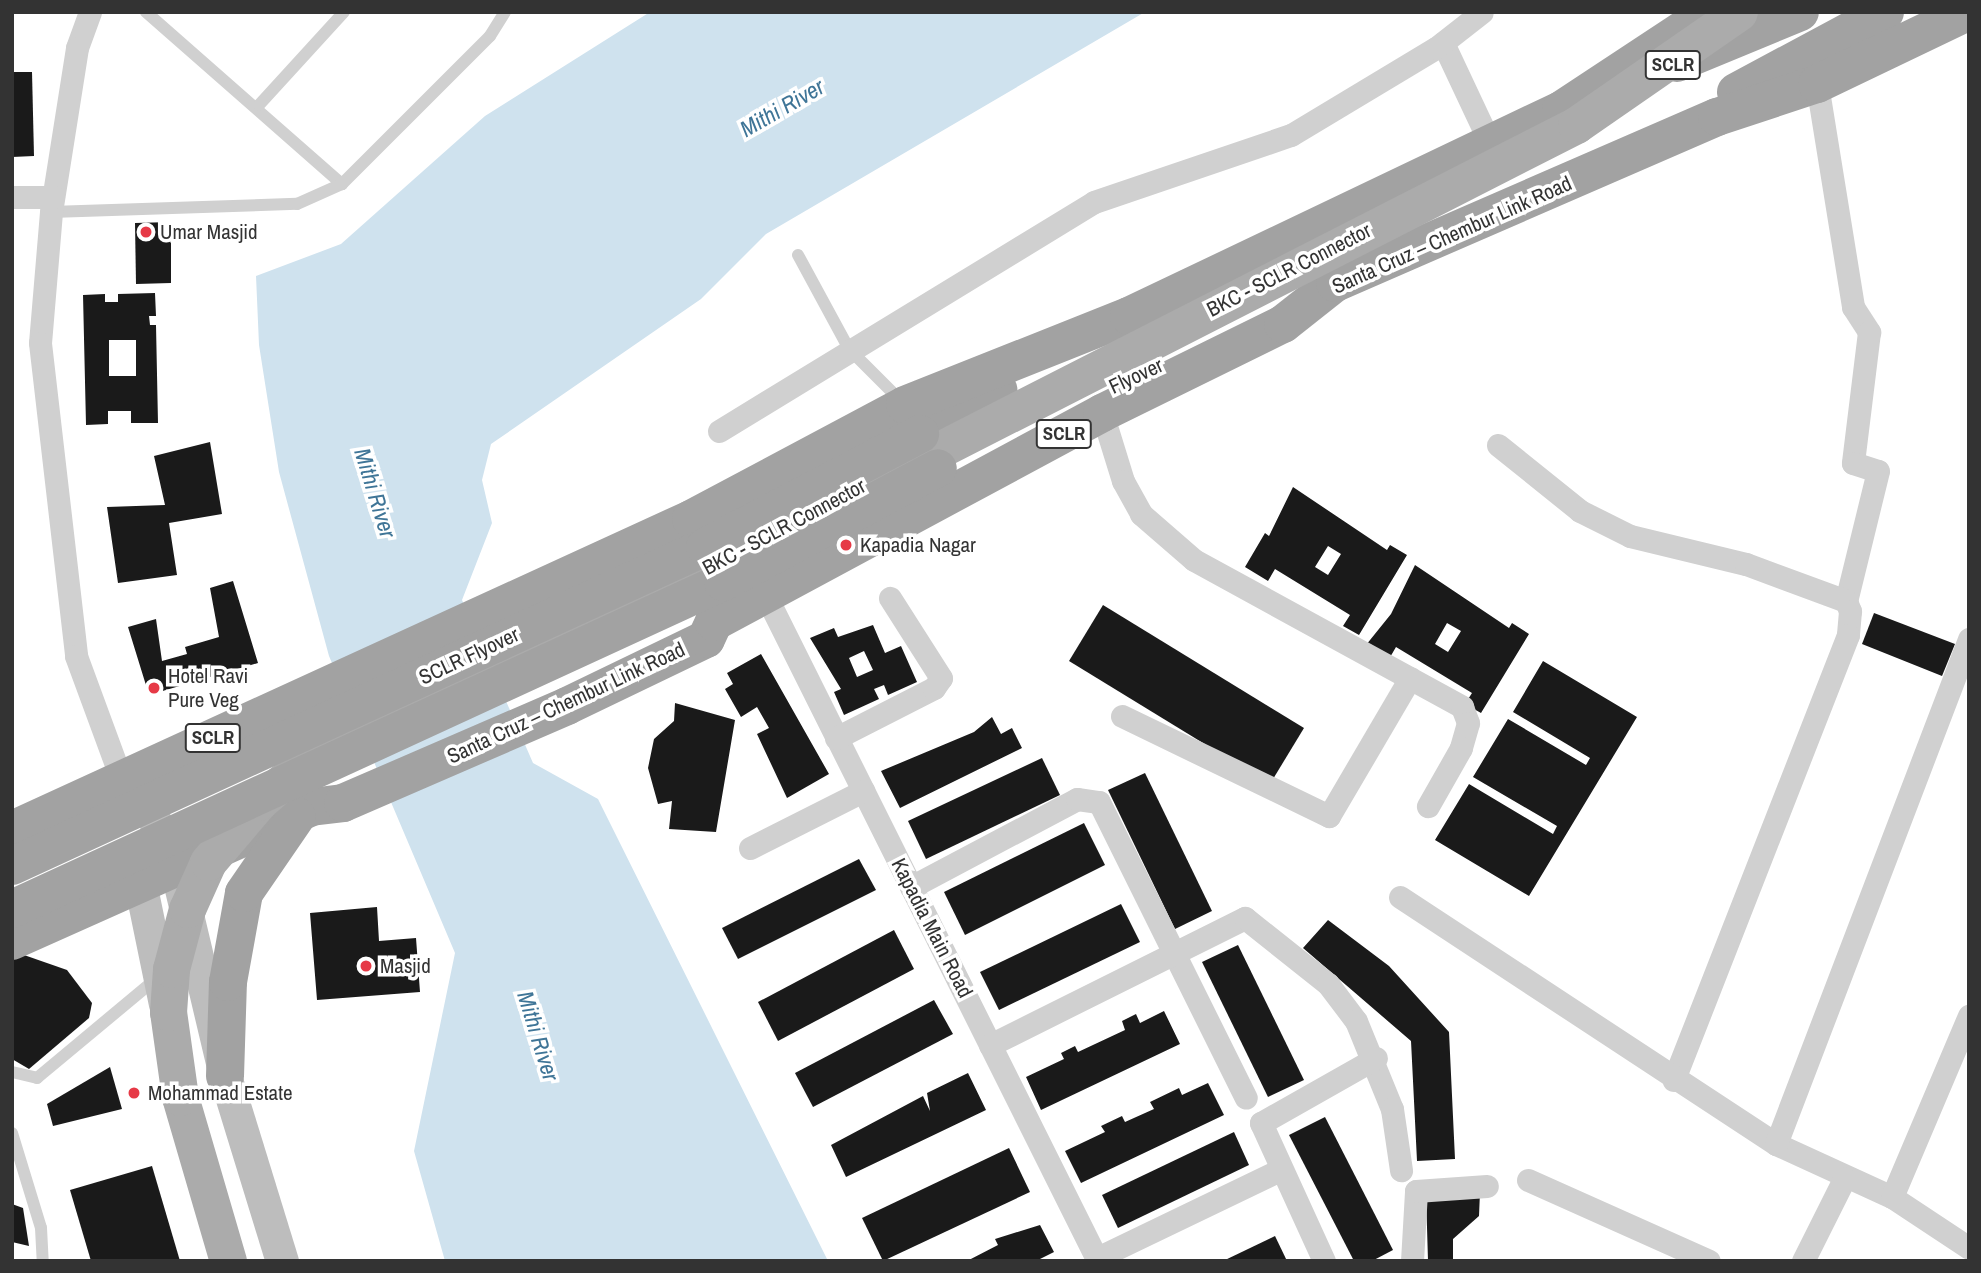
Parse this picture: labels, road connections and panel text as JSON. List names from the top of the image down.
{
  "streets": {
    "highway": [
      "SCLR",
      "Santa Cruz – Chembur Link Road",
      "Flyover",
      "SCLR Flyover"
    ],
    "main road": ["BKC - SCLR Connector"],
    "street": ["Kapadia Main Road"]
  },
  "crossings": [
    ["SCLR", "SCLR Flyover"],
    ["Santa Cruz – Chembur Link Road", "Flyover"],
    ["Santa Cruz – Chembur Link Road", "Kapadia Main Road"]
  ],
  "water": ["Mithi River"],
  "places": [
    "Umar Masjid",
    "Kapadia Nagar",
    "Hotel Ravi Pure Veg",
    "Masjid",
    "Mohammad Estate"
  ]
}
